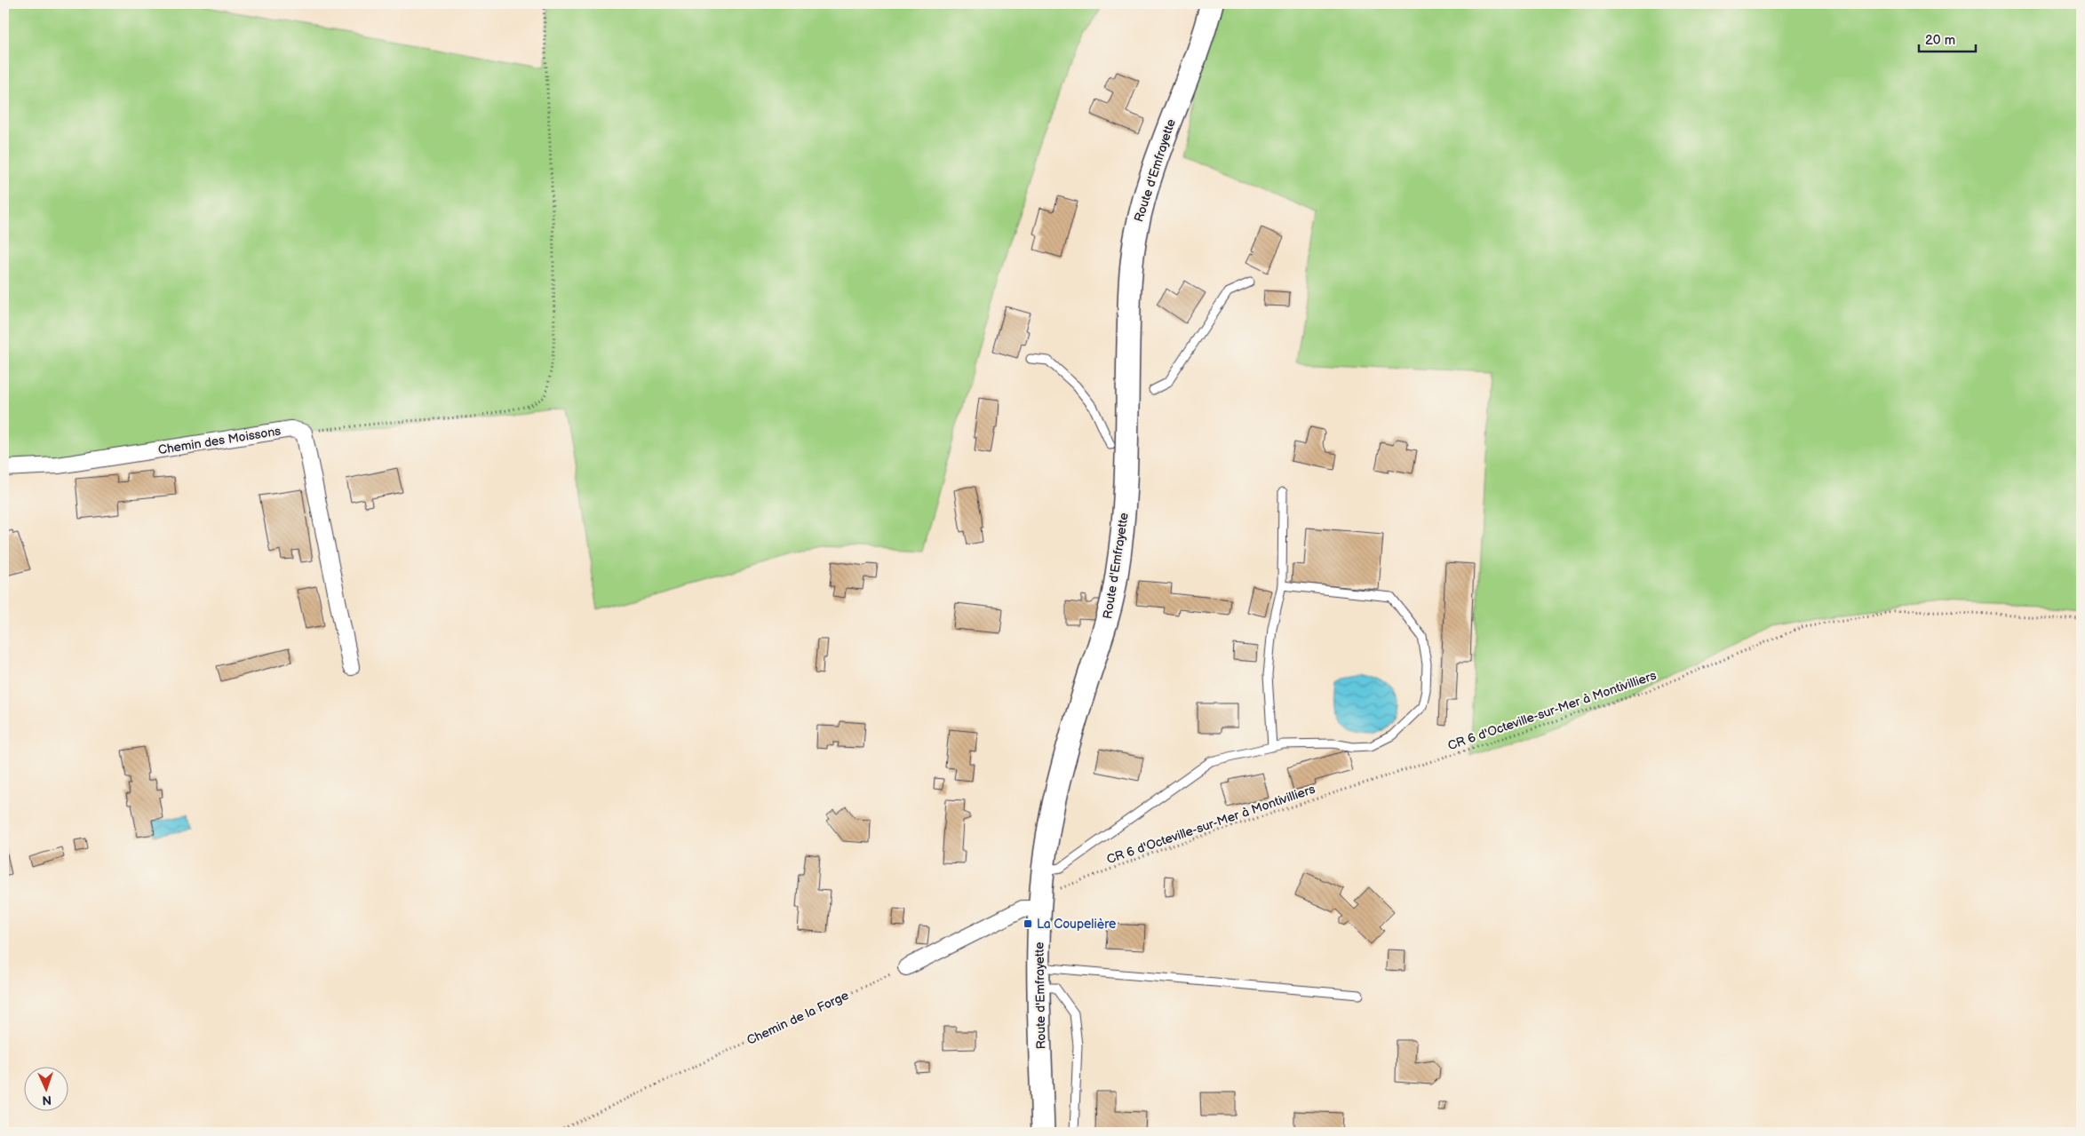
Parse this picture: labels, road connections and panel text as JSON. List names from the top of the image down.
{
  "streets": {
    "street": ["Route d'Emfrayette", "Chemin des Moissons"],
    "path": ["CR 6 d'Octeville-sur-Mer à Montivilliers", "Chemin de la Forge"]
  },
  "crossings": [
    ["Route d'Emfrayette", "CR 6 d'Octeville-sur-Mer à Montivilliers"]
  ],
  "places": {
    "transit": ["La Coupelière"]
  },
  "scale_bar": "20 m",
  "north": "bottom"
}
